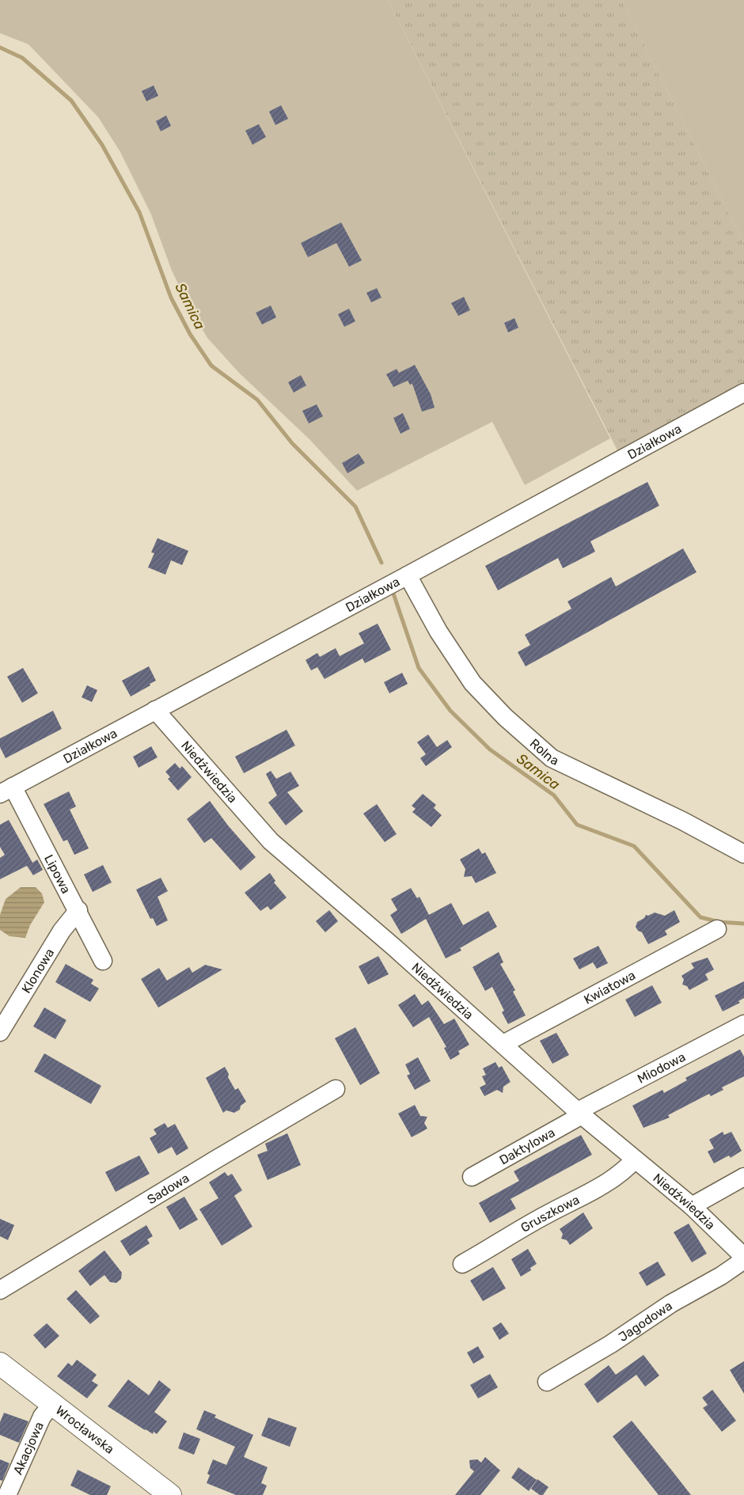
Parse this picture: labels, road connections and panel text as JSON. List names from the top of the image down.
{
  "streets": {
    "main road": ["Wrocławska"],
    "street": [
      "Działkowa",
      "Rolna",
      "Niedźwiedzia",
      "Lipowa",
      "Klonowa",
      "Kwiatowa",
      "Miodowa",
      "Daktylowa",
      "Sadowa",
      "Gruszkowa",
      "Jagodowa",
      "Akacjowa"
    ]
  },
  "crossings": [
    ["Działkowa", "Rolna"],
    ["Działkowa", "Niedźwiedzia"],
    ["Działkowa", "Lipowa"],
    ["Niedźwiedzia", "Kwiatowa"],
    ["Niedźwiedzia", "Miodowa"],
    ["Niedźwiedzia", "Daktylowa"],
    ["Niedźwiedzia", "Gruszkowa"],
    ["Lipowa", "Klonowa"],
    ["Miodowa", "Daktylowa"],
    ["Wrocławska", "Akacjowa"]
  ],
  "water": ["Samica"]
}
